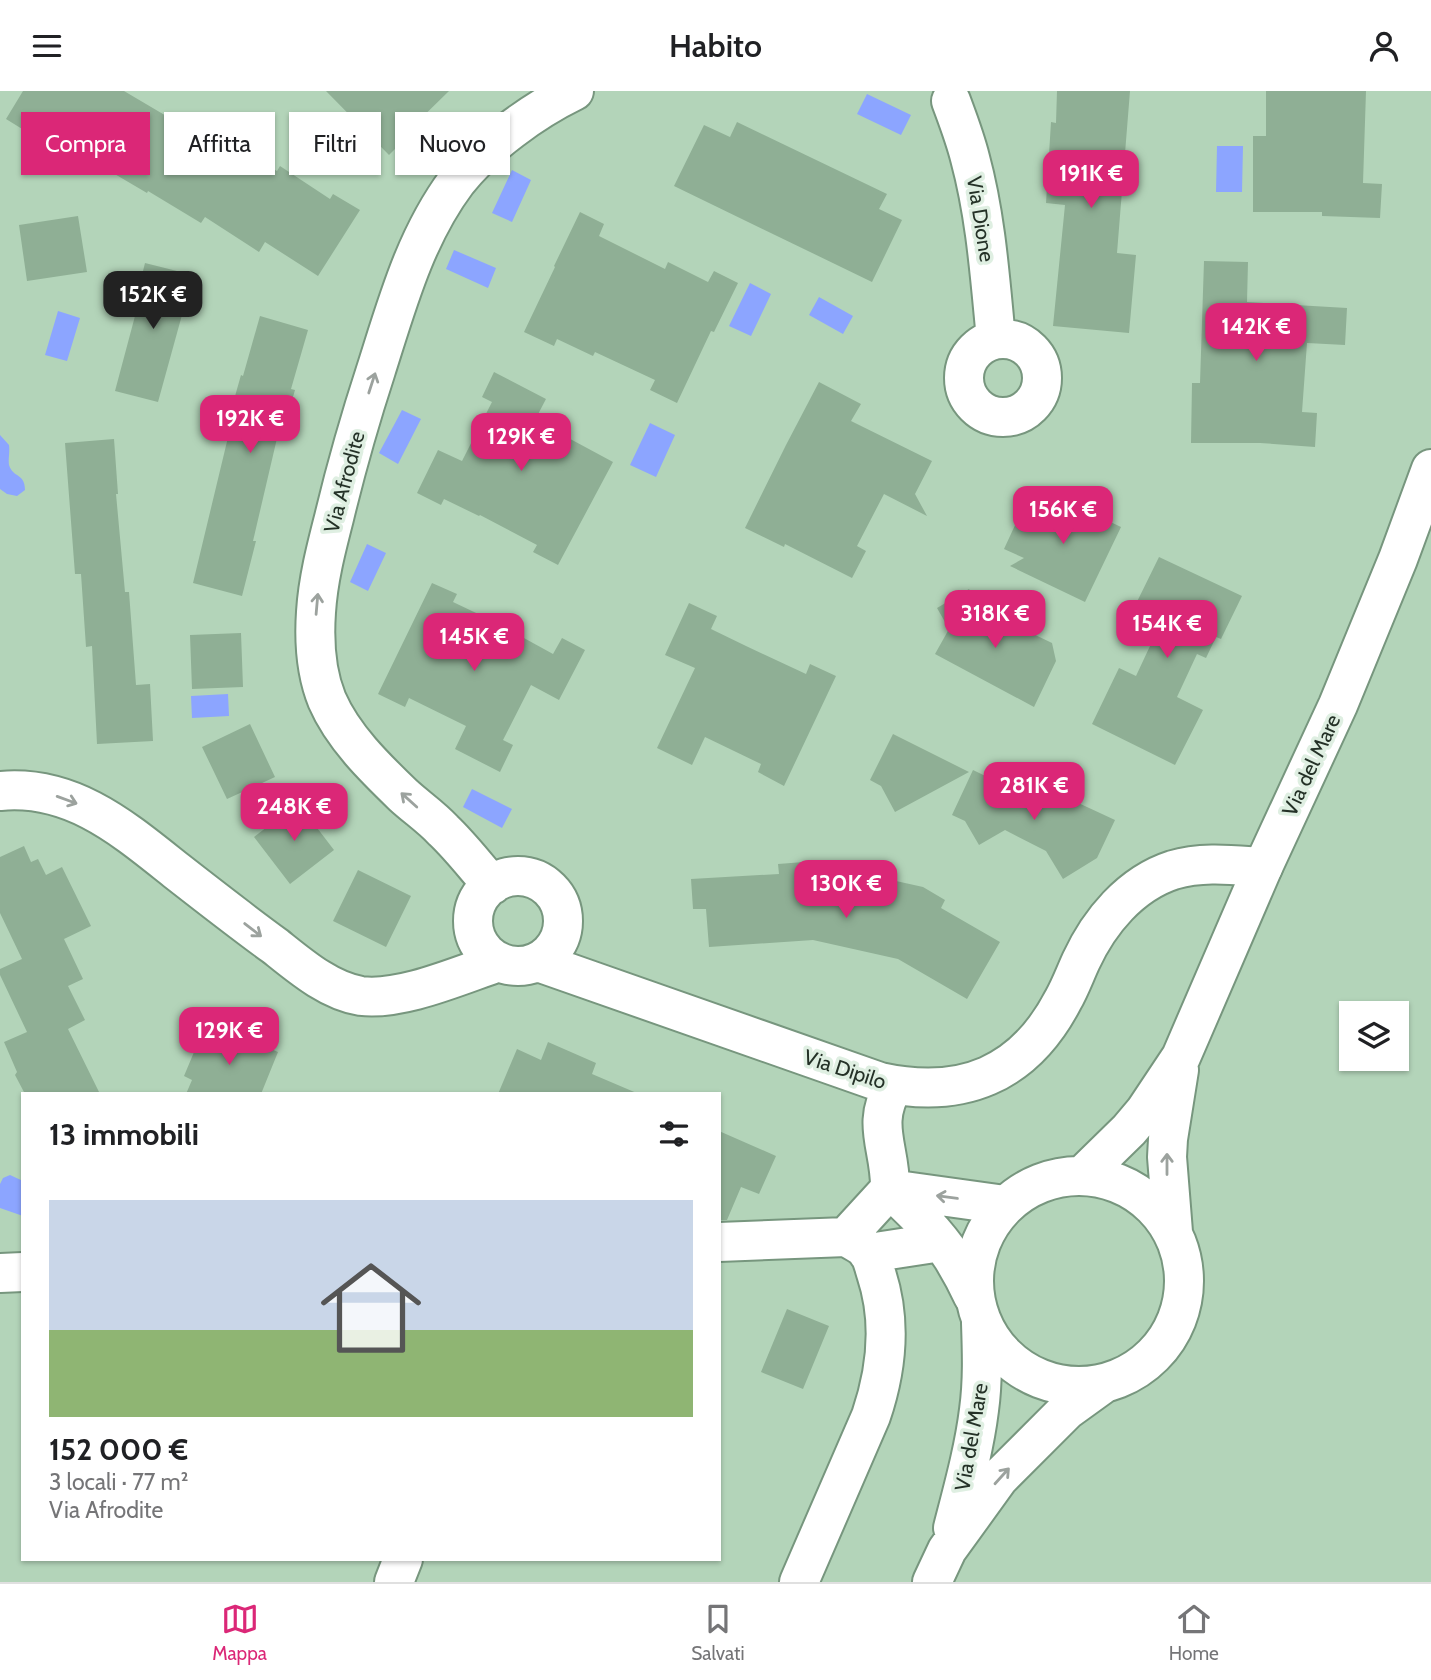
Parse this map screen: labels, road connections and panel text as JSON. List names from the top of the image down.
{
  "streets": {
    "street": [
      "Via Dione",
      "Via Afrodite",
      "Via del Mare",
      "Via Dipilo"
    ]
  },
  "crossings": [
    ["Via Afrodite", "Via Dipilo"],
    ["Via del Mare", "Via Dipilo"]
  ],
  "one_way": ["Via Afrodite"],
  "page": {
    "header": "Habito",
    "chip": [
      "Compra",
      "Affitta",
      "Filtri",
      "Nuovo"
    ],
    "price": [
      "191K €",
      "152K €",
      "142K €",
      "192K €",
      "129K €",
      "156K €",
      "318K €",
      "154K €",
      "145K €",
      "281K €",
      "248K €",
      "130K €",
      "129K €"
    ],
    "heading": "13 immobili",
    "list": [
      {
        "name": "152 000 €",
        "note": "3 locali · 77 m² · Via Afrodite"
      }
    ],
    "tabs": ["Mappa", "Salvati", "Home"]
  }
}
